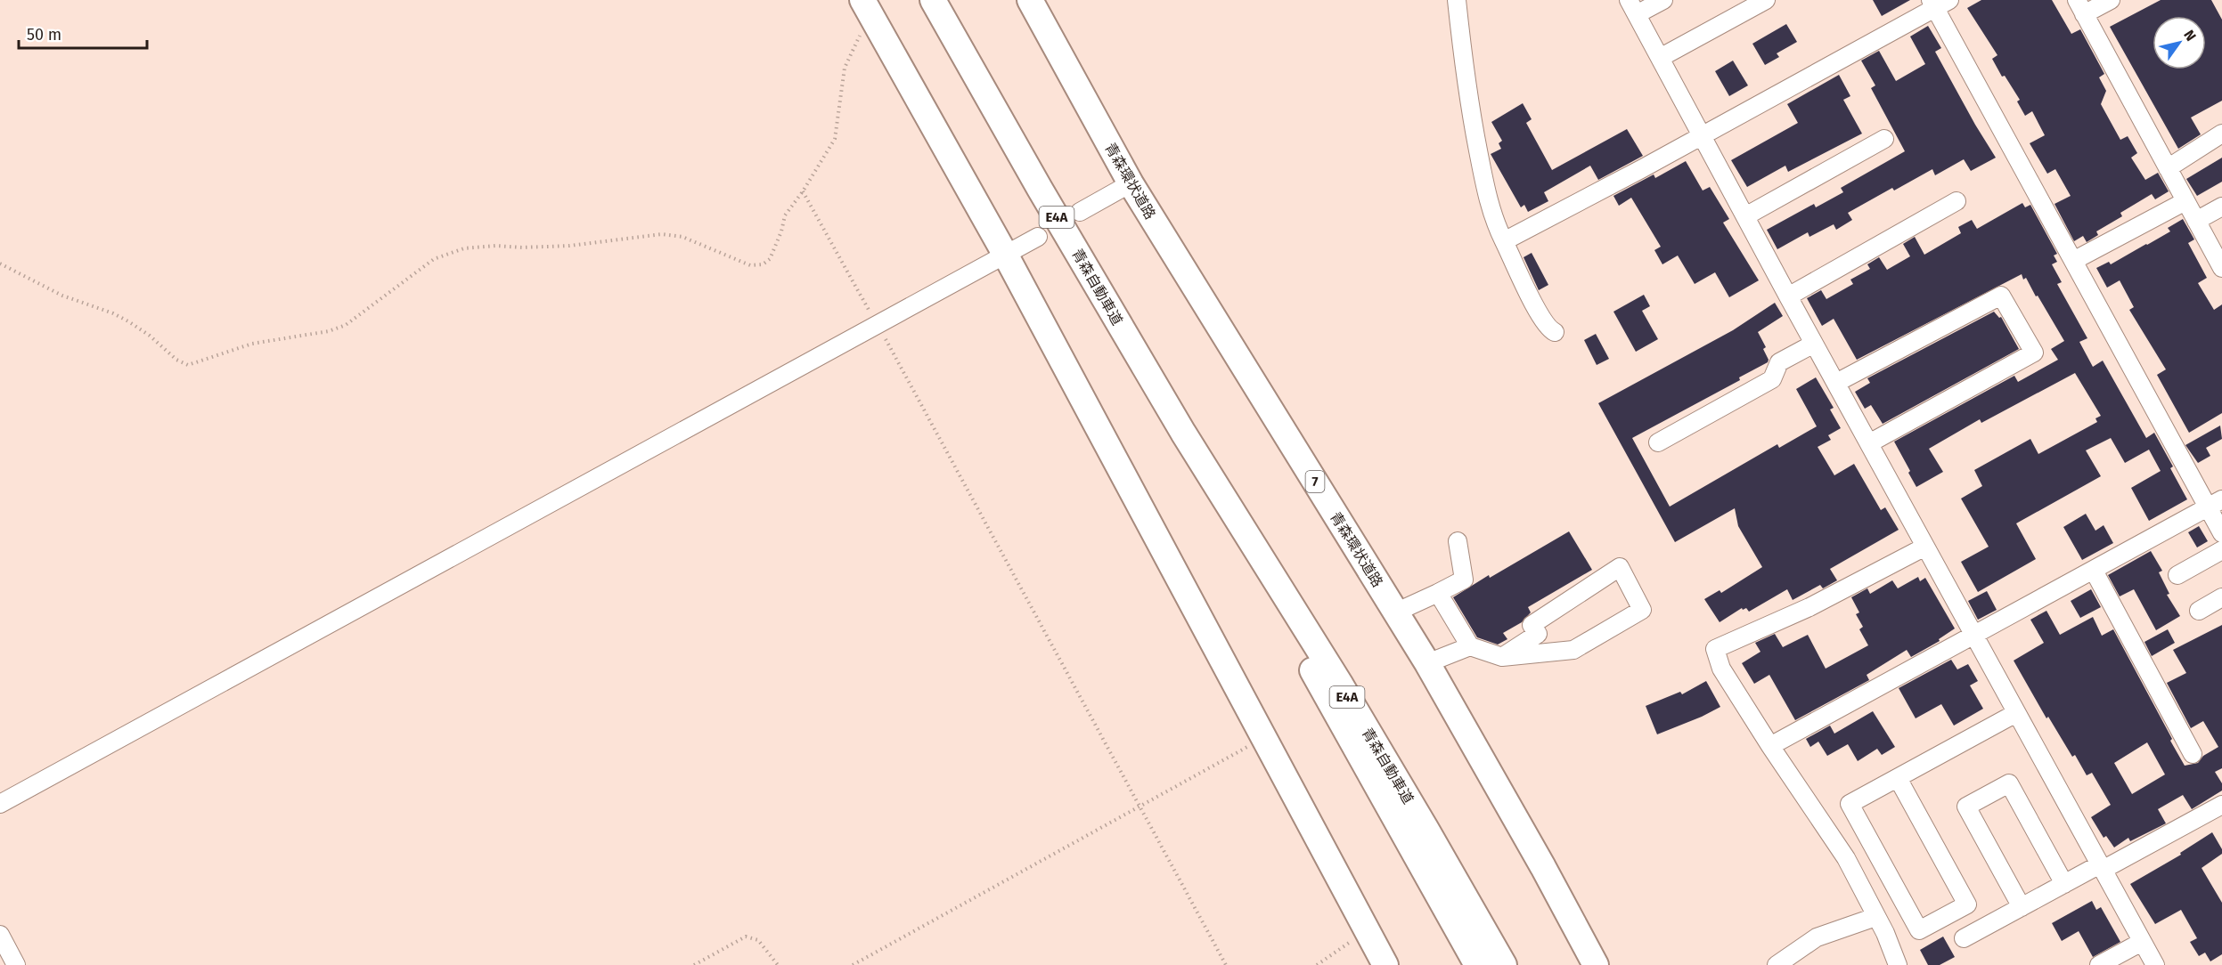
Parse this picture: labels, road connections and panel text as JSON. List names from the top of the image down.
{
  "streets": {
    "highway": [
      "青森環状道路",
      "E4A",
      "青森自動車道",
      "7"
    ]
  },
  "scale_bar": "50 m",
  "north": "top right"
}
